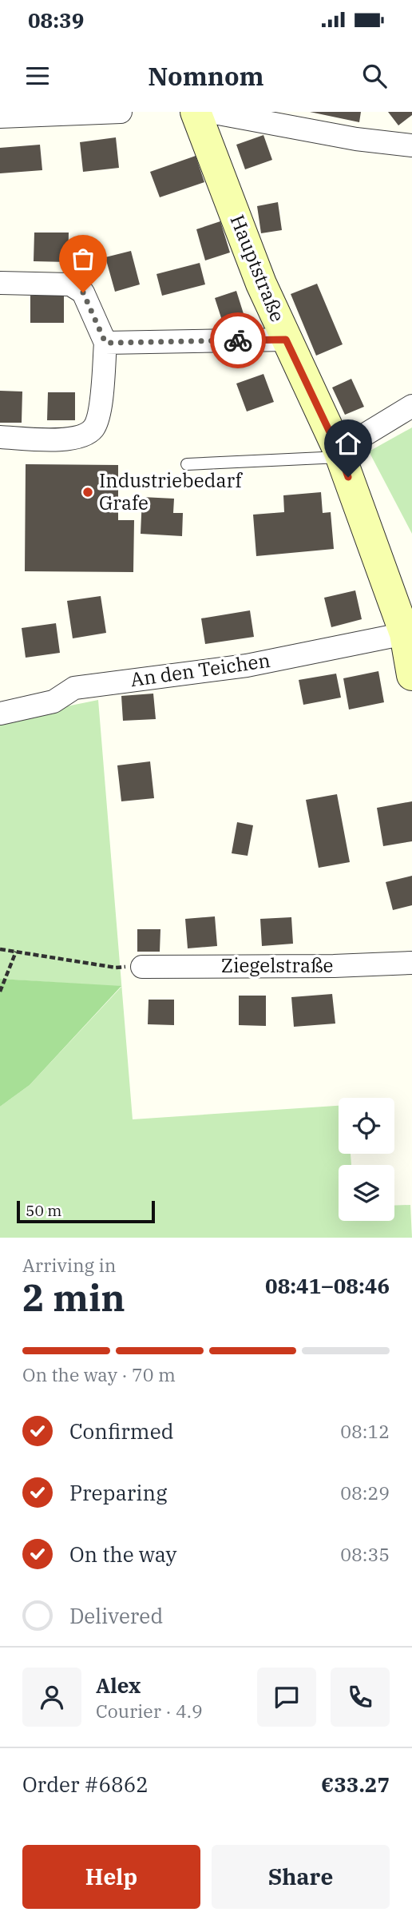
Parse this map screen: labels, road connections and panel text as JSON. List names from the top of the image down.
{
  "streets": {
    "street": ["Hauptstraße", "An den Teichen", "Ziegelstraße"]
  },
  "crossings": [
    ["Hauptstraße", "An den Teichen"]
  ],
  "places": ["Industriebedarf Grafe"],
  "scale_bar": "50 m",
  "page": {
    "status": "08:39",
    "header": "Nomnom",
    "scale": "50 m",
    "heading": ["2 min", "Arriving in", "08:41–08:46"],
    "panel": [
      "Alex",
      "Courier · 4.9",
      "Order #6862",
      "€33.27"
    ],
    "bar": "On the way · 70 m",
    "list": [
      ["Confirmed", "08:12"],
      ["Preparing", "08:29"],
      ["On the way", "08:35"],
      "Delivered"
    ],
    "buttons": ["Help", "Share"]
  }
}
